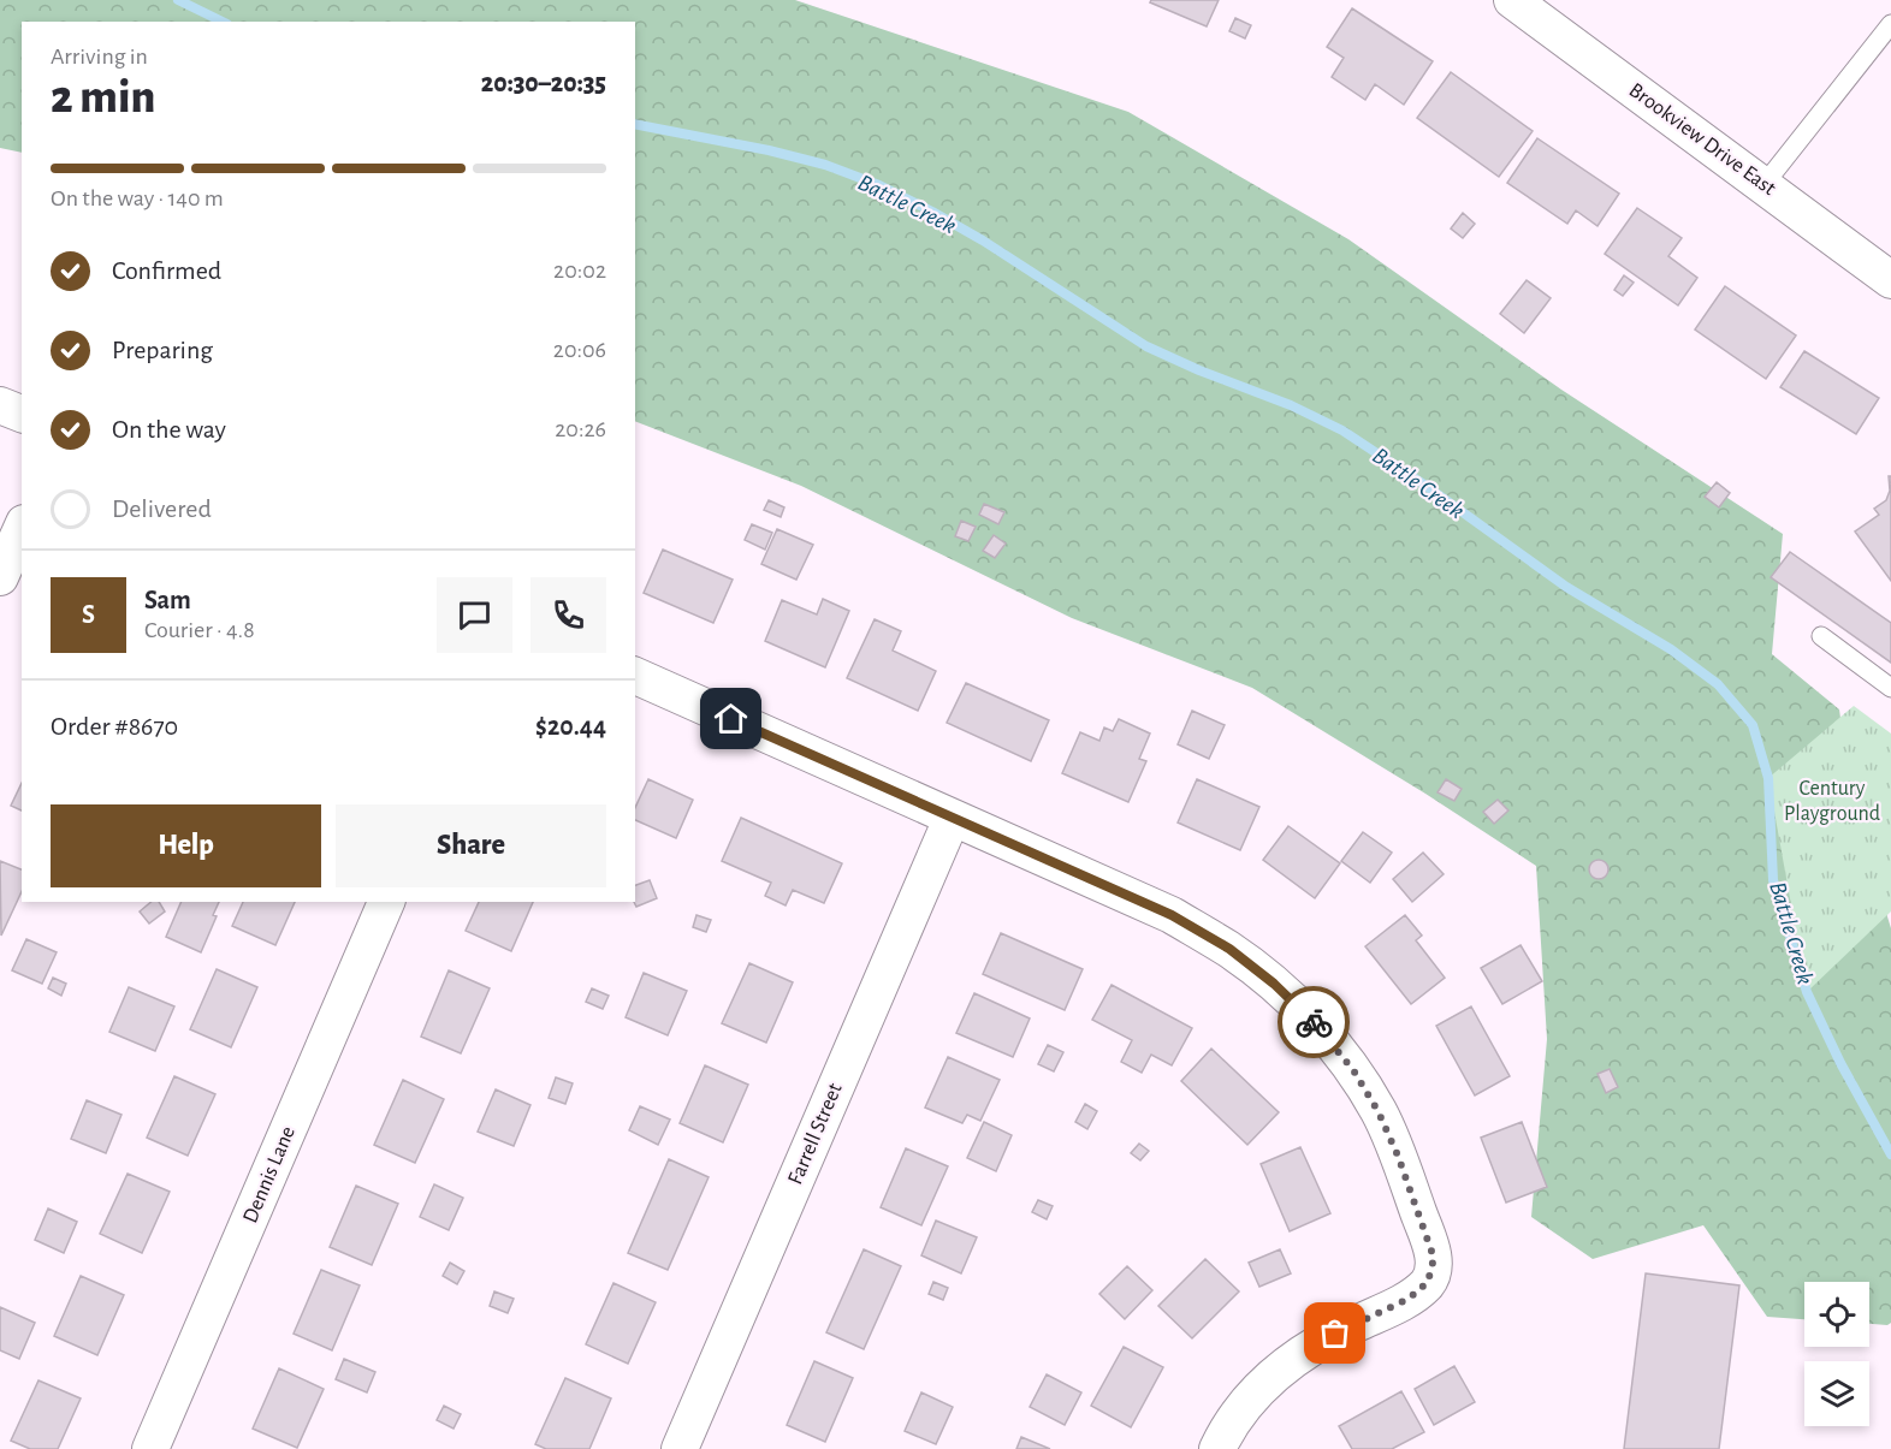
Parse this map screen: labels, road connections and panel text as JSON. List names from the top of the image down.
{
  "streets": {
    "street": ["Brookview Drive East", "Farrell Street", "Dennis Lane"]
  },
  "water": ["Battle Creek"],
  "parks": ["Century Playground"],
  "page": {
    "heading": ["2 min", "Arriving in", "20:30–20:35"],
    "panel": [
      "Sam",
      "Courier · 4.8",
      "Order #8670",
      "$20.44"
    ],
    "bar": "On the way · 140 m",
    "list": [
      ["Confirmed", "20:02"],
      ["Preparing", "20:06"],
      ["On the way", "20:26"],
      "Delivered"
    ],
    "round": "S",
    "buttons": ["Help", "Share"]
  }
}
